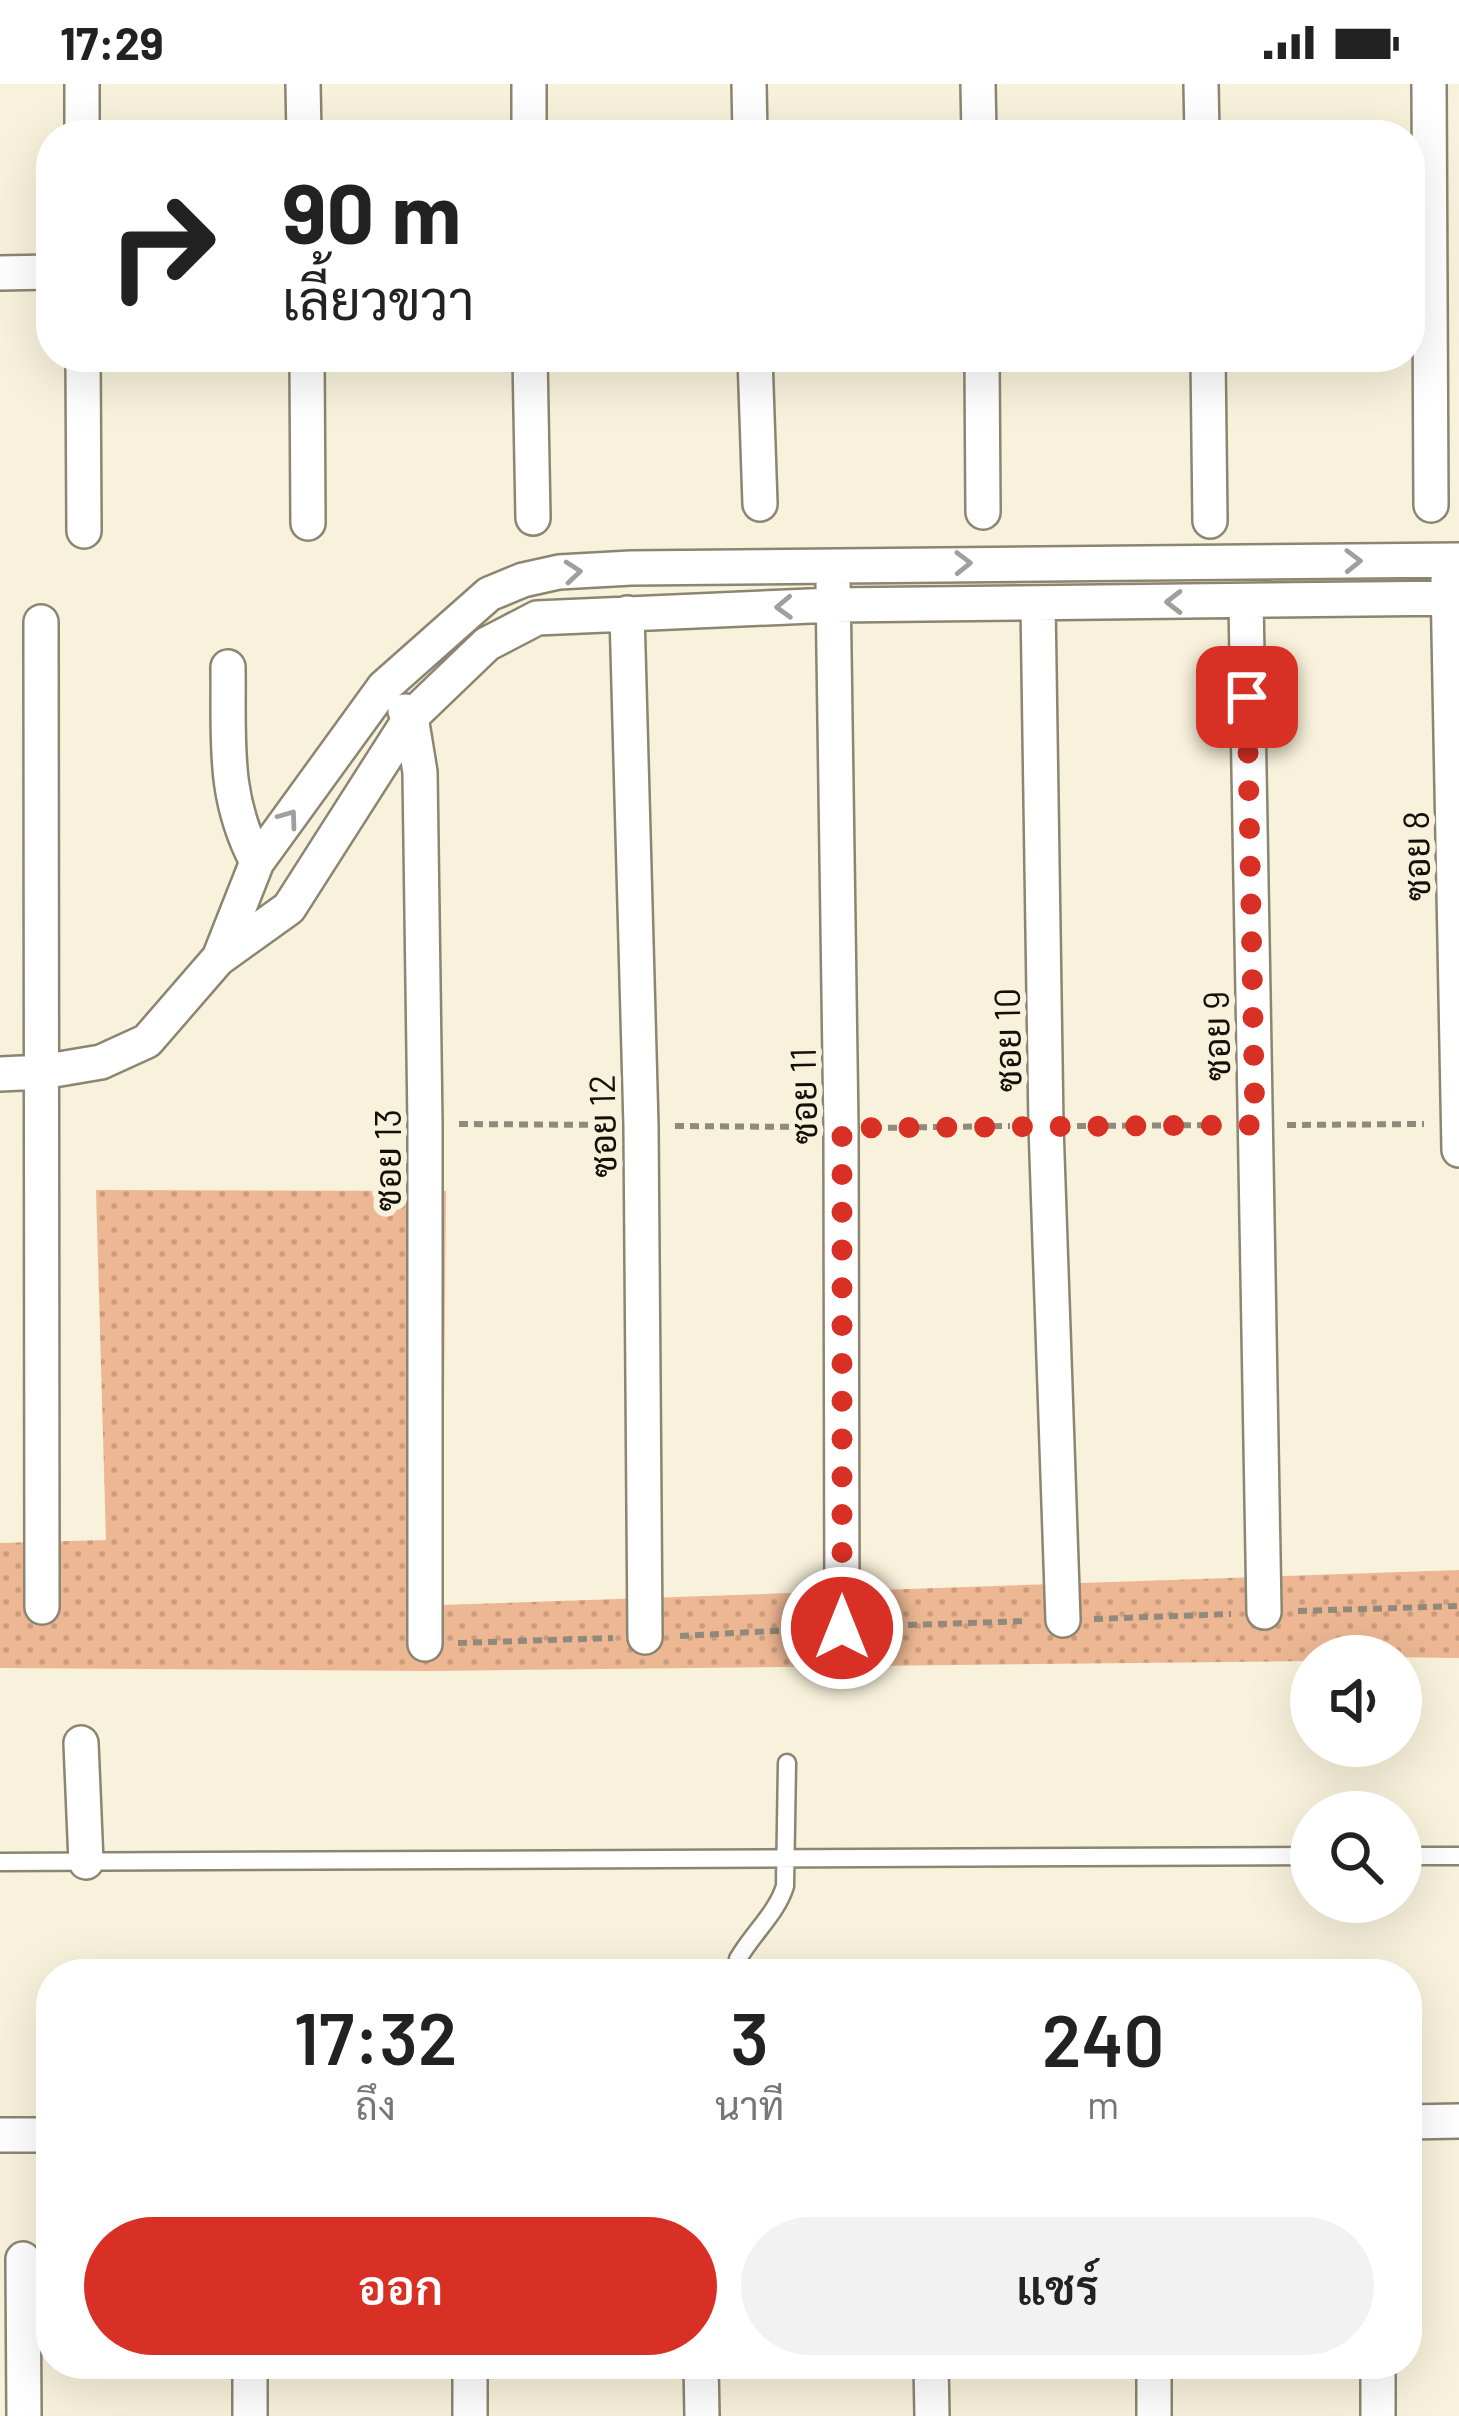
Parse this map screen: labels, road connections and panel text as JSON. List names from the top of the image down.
{
  "streets": {
    "street": [
      "ซอย 8",
      "ซอย 9",
      "ซอย 10",
      "ซอย 11",
      "ซอย 12",
      "ซอย 13"
    ]
  },
  "page": {
    "status": "17:29",
    "turn": ["90 m", "เลี้ยวขวา"],
    "eta": [
      "17:32",
      "ถึง",
      "3",
      "นาที",
      "240",
      "m"
    ],
    "buttons": ["ออก", "แชร์"]
  }
}
